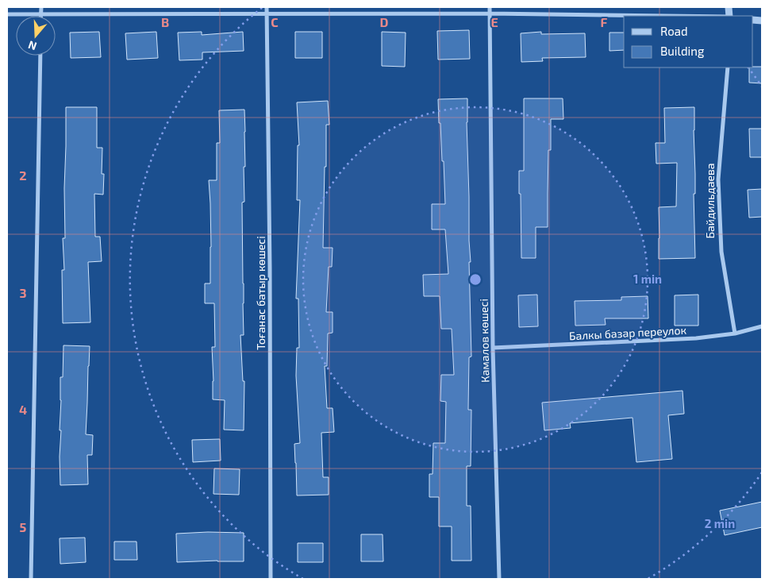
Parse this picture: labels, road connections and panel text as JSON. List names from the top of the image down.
{
  "streets": {
    "street": [
      "Байдильдаева",
      "Тоғанас батыр көшесі",
      "Балкы базар переулок",
      "Камалов көшесі"
    ]
  },
  "crossings": [
    ["Байдильдаева", "Балкы базар переулок"],
    ["Балкы базар переулок", "Камалов көшесі"]
  ],
  "legend": ["Road", "Building"],
  "north": "bottom",
  "grid": {
    "columns": [
      "B",
      "C",
      "D",
      "E",
      "F"
    ],
    "rows": [
      "2",
      "3",
      "4",
      "5"
    ]
  },
  "rings": ["1 min", "2 min"]
}
